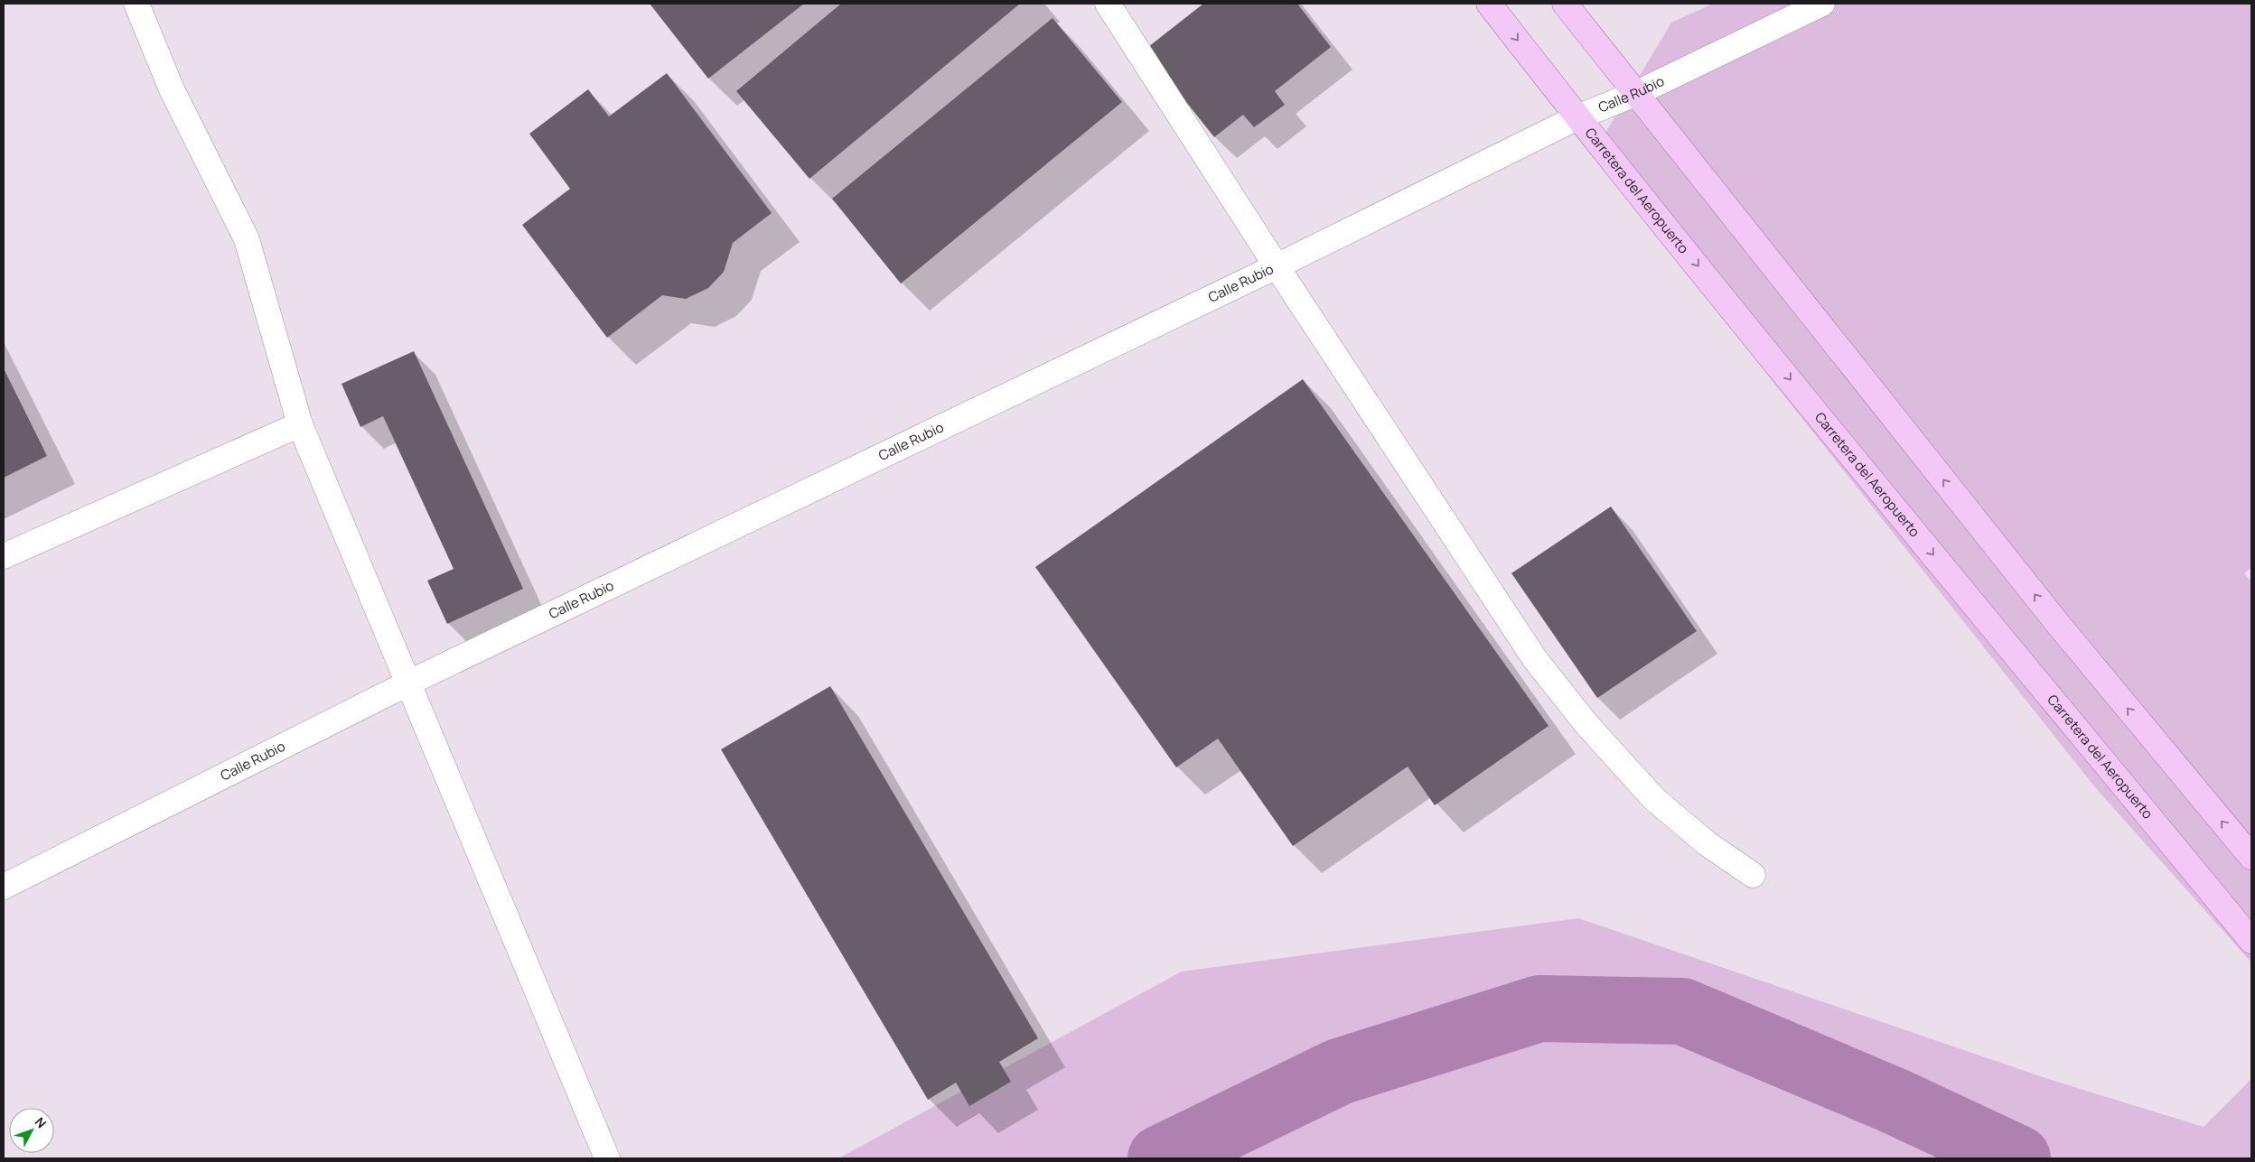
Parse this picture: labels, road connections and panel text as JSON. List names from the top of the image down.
{
  "streets": {
    "main road": ["Carretera del Aeropuerto"],
    "street": ["Calle Rubio"]
  },
  "crossings": [
    ["Calle Rubio", "Carretera del Aeropuerto"]
  ],
  "north": "top right"
}
